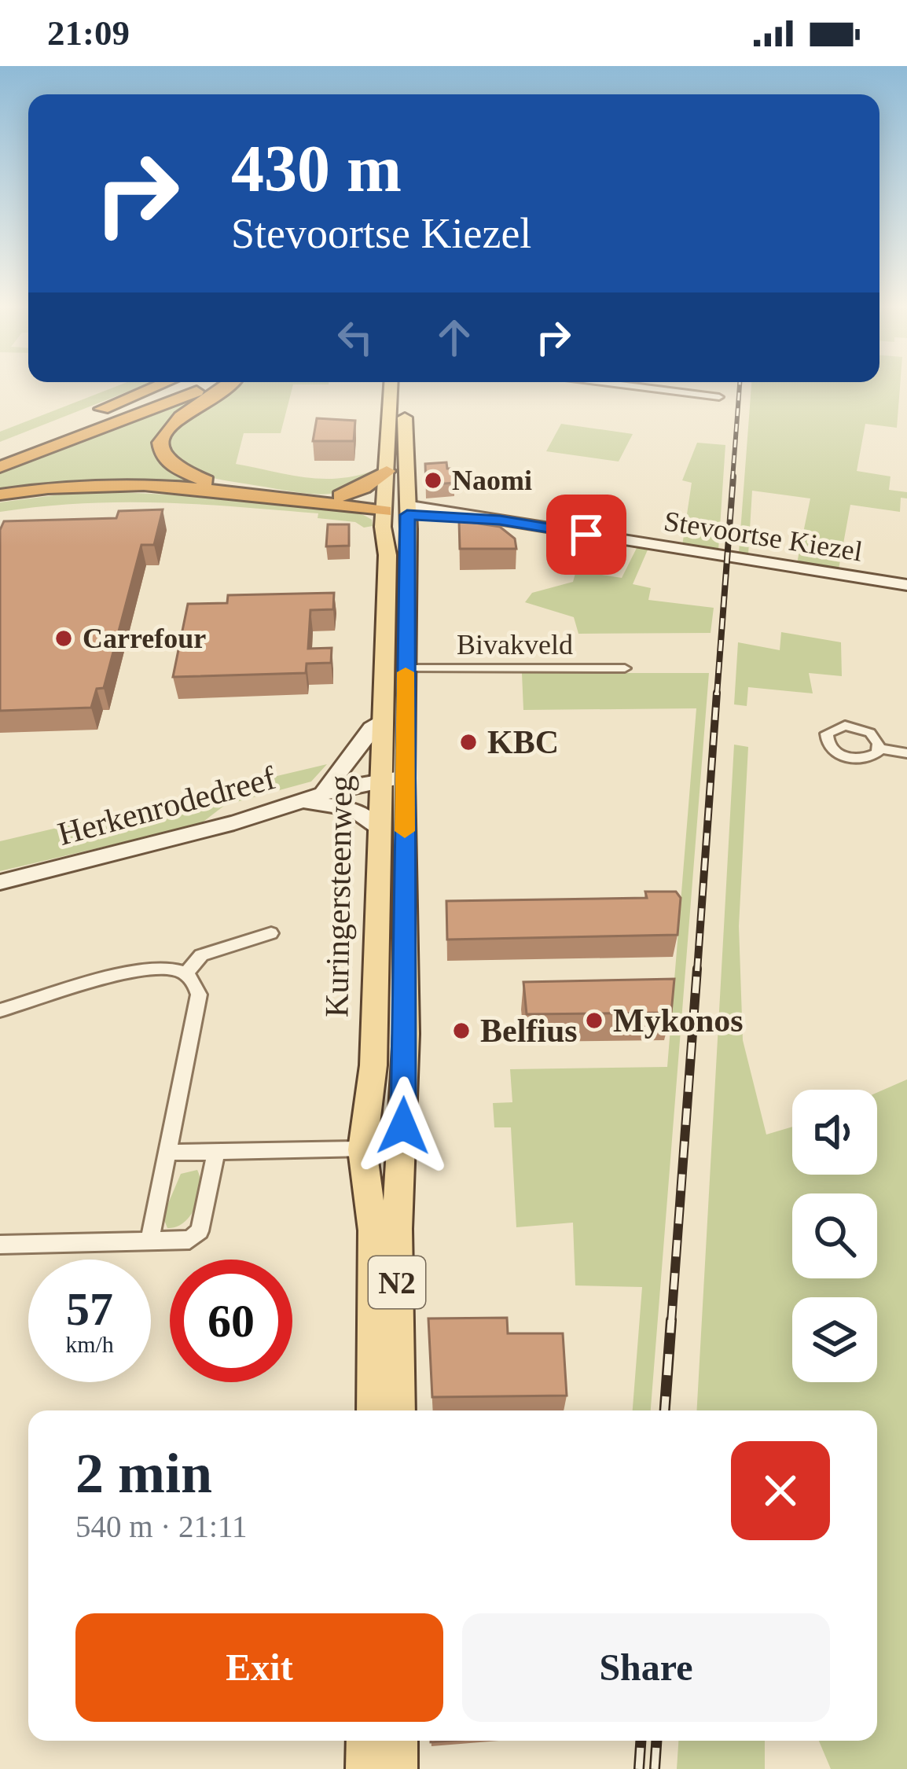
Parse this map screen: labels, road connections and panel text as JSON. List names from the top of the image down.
{
  "streets": {
    "main road": [
      "Stevoortse Kiezel",
      "Herkenrodedreef",
      "Kuringersteenweg",
      "N2"
    ],
    "street": ["Bivakveld"]
  },
  "crossings": [
    ["Stevoortse Kiezel", "Kuringersteenweg"],
    ["Bivakveld", "Kuringersteenweg"],
    ["Herkenrodedreef", "Kuringersteenweg"]
  ],
  "places": [
    "Naomi",
    "Carrefour",
    "KBC",
    "Mykonos",
    "Belfius"
  ],
  "page": {
    "status": "21:09",
    "turn": ["430 m", "Stevoortse Kiezel"],
    "speed": "57 km/h",
    "limit": "60",
    "heading": ["2 min", "540 m · 21:11"],
    "buttons": ["Exit", "Share"]
  }
}
